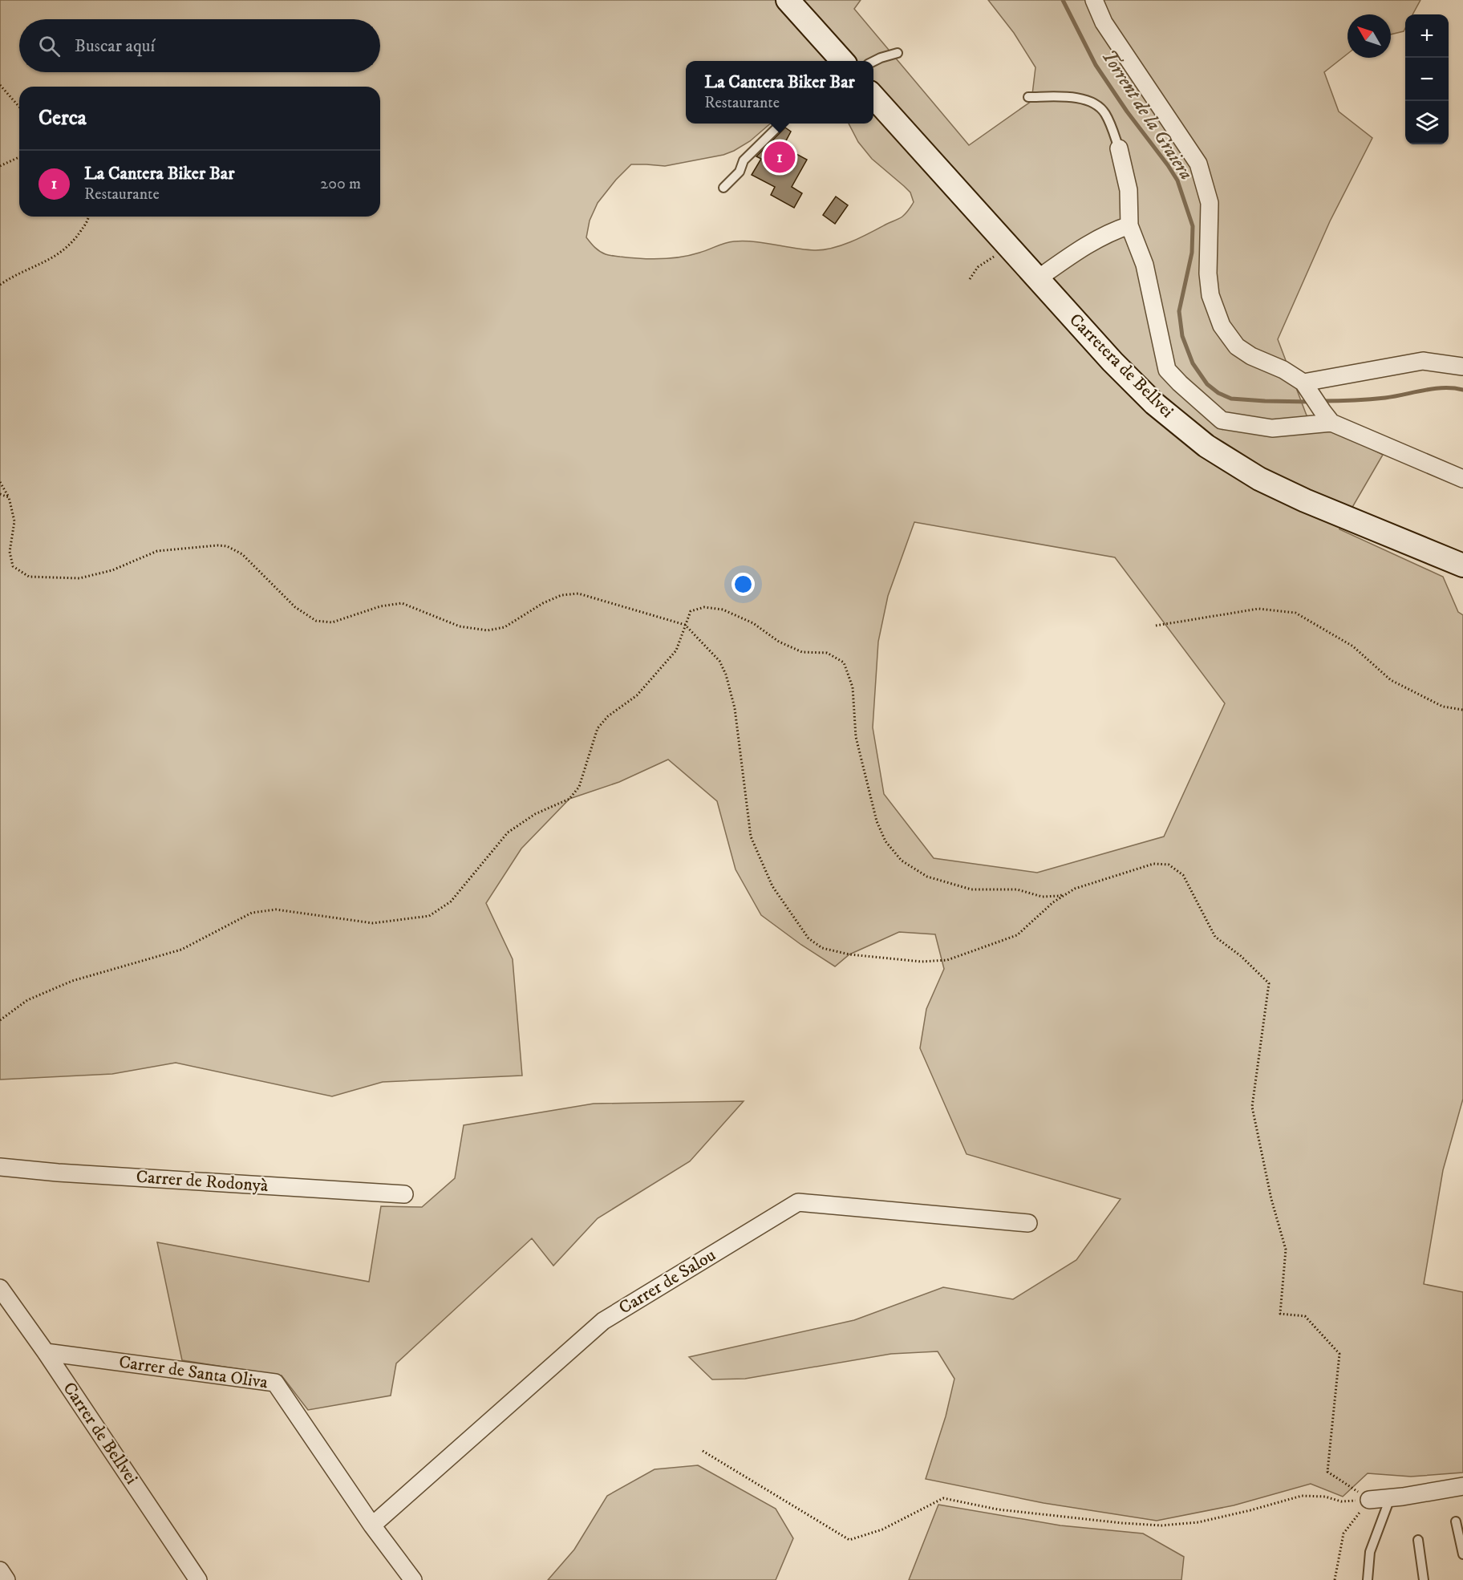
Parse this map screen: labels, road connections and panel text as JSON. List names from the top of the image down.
{
  "streets": {
    "main road": ["Carretera de Bellvei"],
    "street": [
      "Carrer de Rodonyà",
      "Carrer de Salou",
      "Carrer de Santa Oliva",
      "Carrer de Bellvei"
    ]
  },
  "crossings": [
    ["Carrer de Salou", "Carrer de Santa Oliva"],
    ["Carrer de Santa Oliva", "Carrer de Bellvei"]
  ],
  "water": ["Torrent de la Graiera"],
  "north": "top left",
  "page": {
    "map_buttons": ["+", "−"],
    "search": "Buscar aquí",
    "popup": ["La Cantera Biker Bar", "Restaurante"],
    "heading": "Cerca",
    "pins": "1",
    "list": [
      {
        "mark": "1",
        "name": "La Cantera Biker Bar",
        "note": "Restaurante",
        "value": "200 m"
      }
    ]
  }
}
